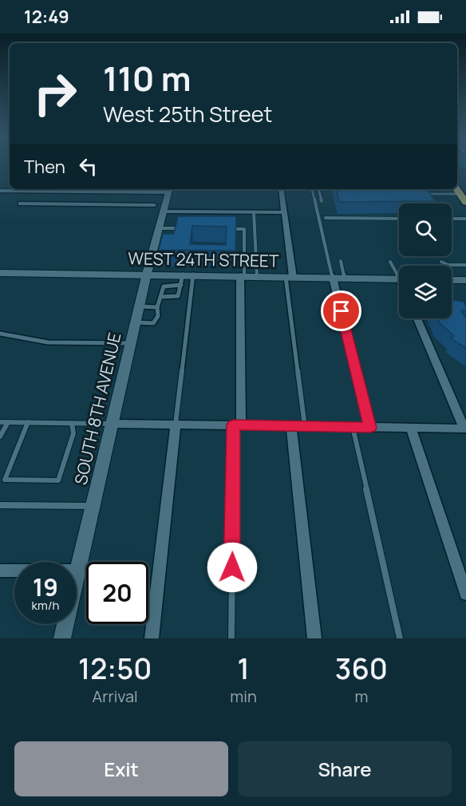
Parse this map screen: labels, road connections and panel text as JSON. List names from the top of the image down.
{
  "streets": {
    "main road": ["WEST 24TH STREET"],
    "street": ["SOUTH 8TH AVENUE"]
  },
  "crossings": [
    ["WEST 24TH STREET", "SOUTH 8TH AVENUE"]
  ],
  "page": {
    "status": "12:49",
    "turn": ["110 m", "West 25th Street"],
    "then": "Then",
    "speed": "19 km/h",
    "limit": "20",
    "eta": [
      "12:50",
      "Arrival",
      "1",
      "min",
      "360",
      "m"
    ],
    "buttons": ["Exit", "Share"]
  }
}
